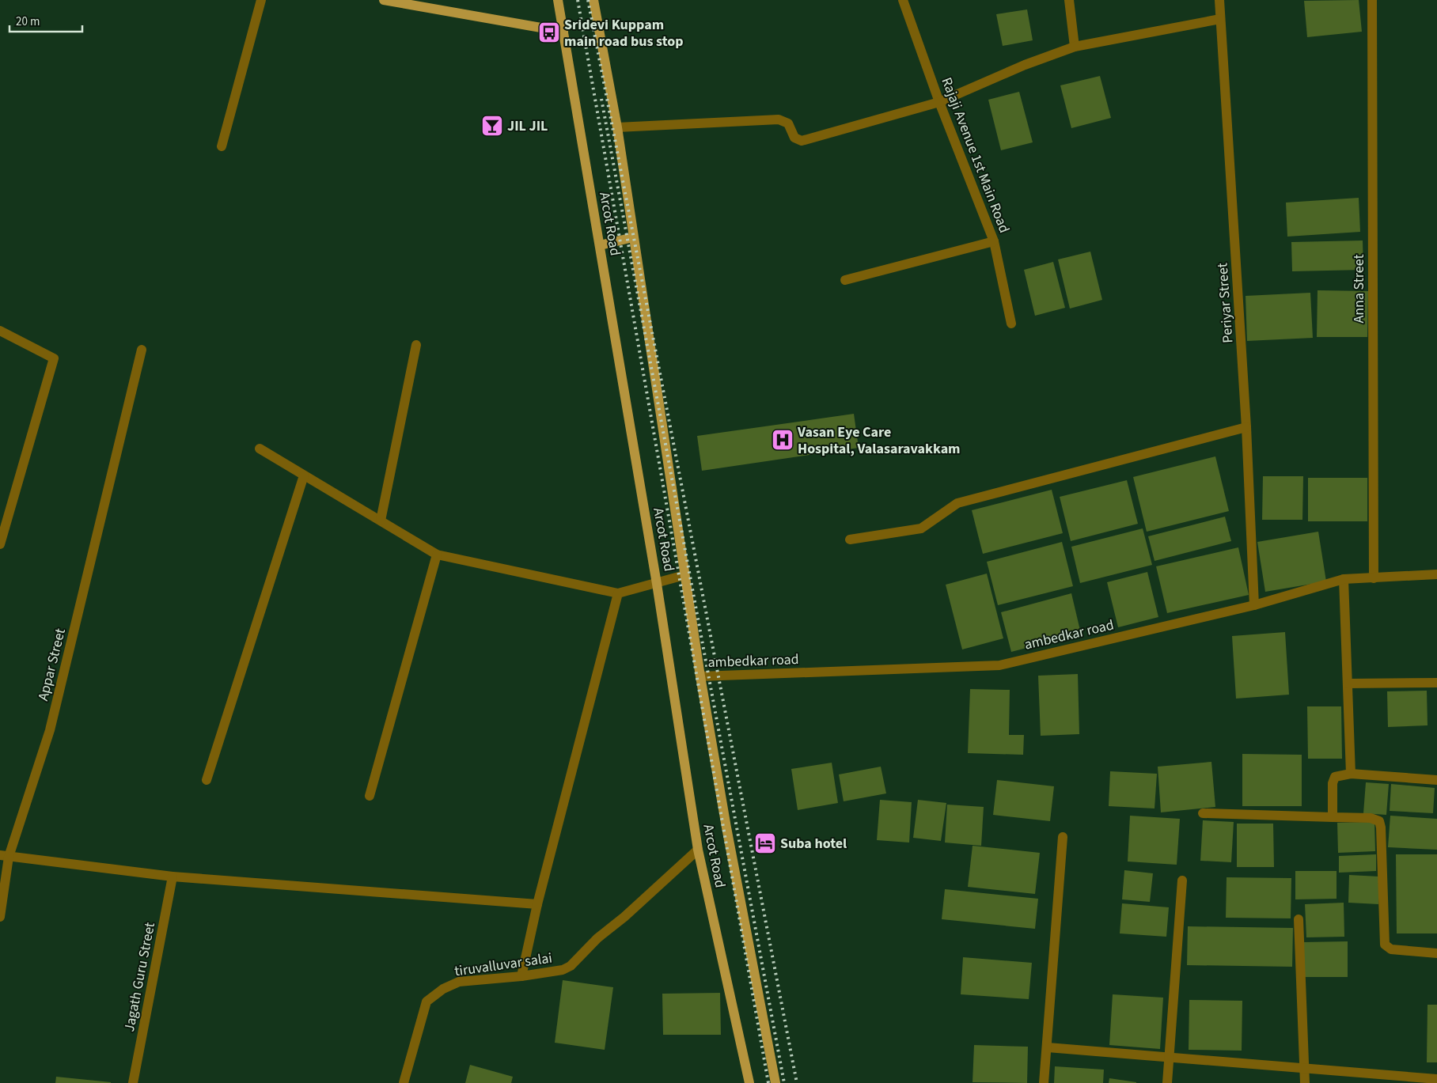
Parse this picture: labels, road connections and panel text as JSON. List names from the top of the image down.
{
  "streets": {
    "main road": ["Arcot Road"],
    "street": [
      "Rajaji Avenue 1st Main Road",
      "Anna Street",
      "Periyar Street",
      "ambedkar road",
      "Appar Street",
      "tiruvalluvar salai",
      "Jagath Guru Street"
    ]
  },
  "crossings": [
    ["Arcot Road", "ambedkar road"],
    ["Arcot Road", "tiruvalluvar salai"],
    ["Anna Street", "ambedkar road"],
    ["Periyar Street", "ambedkar road"]
  ],
  "places": {
    "bus stop": ["Sridevi Kuppam main road bus stop"],
    "bar": ["JIL JIL"],
    "hospital": ["Vasan Eye Care Hospital, Valasaravakkam"],
    "hotel": ["Suba hotel"]
  },
  "scale_bar": "20 m"
}
